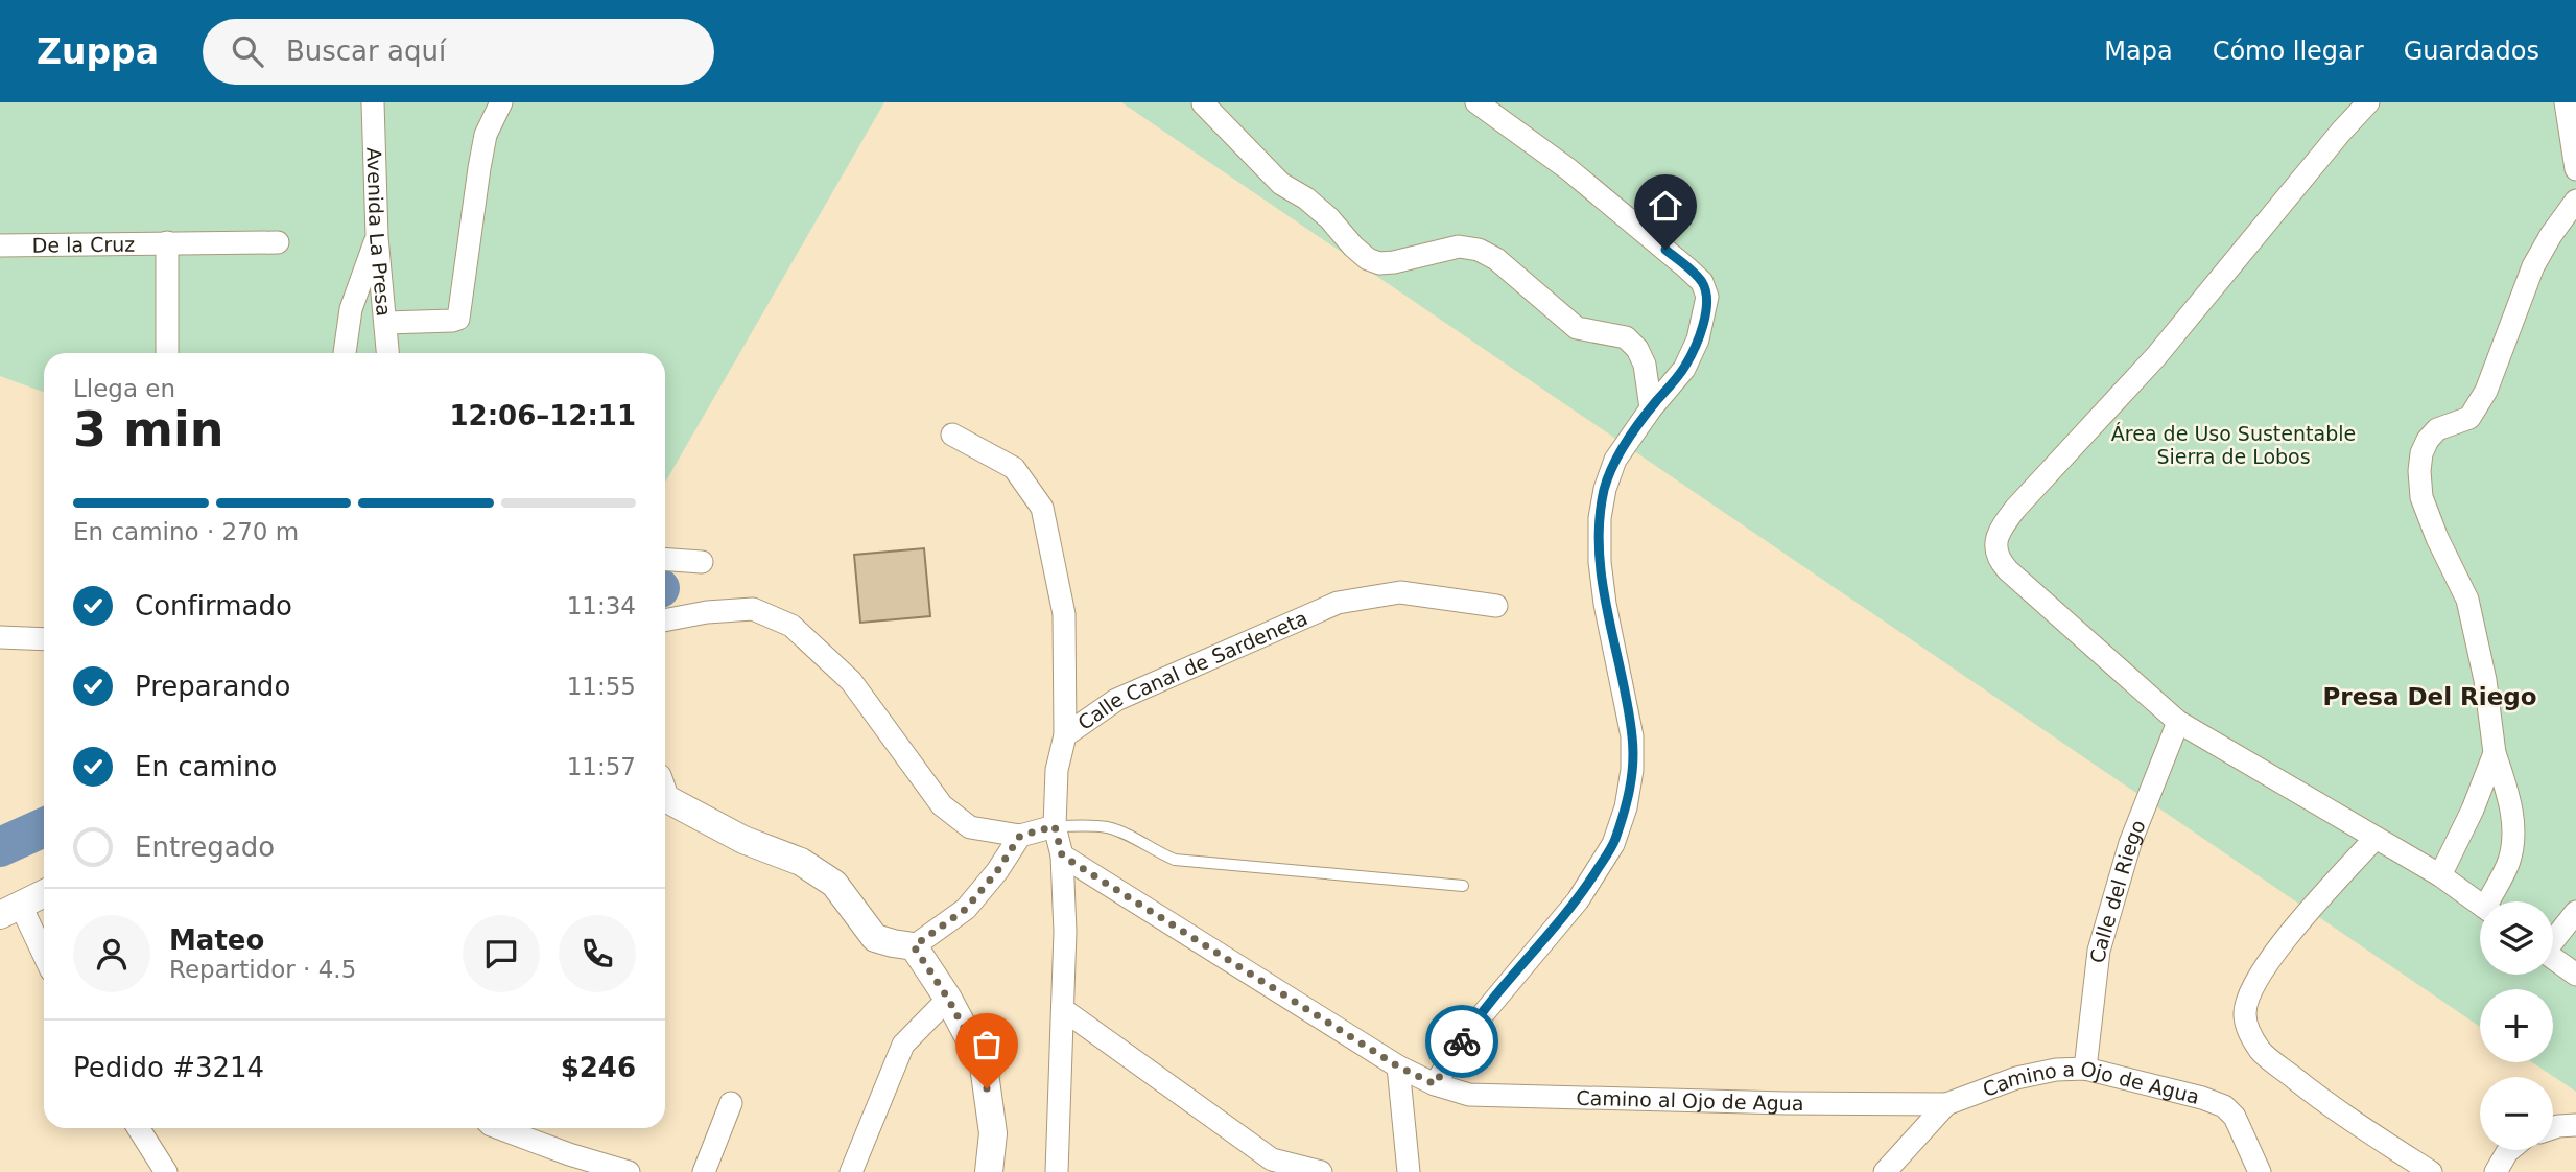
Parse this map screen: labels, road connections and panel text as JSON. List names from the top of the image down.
{
  "streets": {
    "street": [
      "Avenida La Presa",
      "De la Cruz",
      "Calle Canal de Sardeneta",
      "Calle del Riego",
      "Camino a Ojo de Agua",
      "Camino al Ojo de Agua"
    ]
  },
  "crossings": [
    ["Calle Canal de Sardeneta", "Camino al Ojo de Agua"],
    ["Calle del Riego", "Camino a Ojo de Agua"],
    ["Camino a Ojo de Agua", "Camino al Ojo de Agua"]
  ],
  "districts": ["Presa Del Riego"],
  "parks": ["Área de Uso Sustentable Sierra de Lobos"],
  "page": {
    "header": "Zuppa",
    "search": "Buscar aquí",
    "nav": ["Mapa", "Cómo llegar", "Guardados"],
    "heading": ["3 min", "Llega en", "12:06–12:11"],
    "panel": [
      "Mateo",
      "Repartidor · 4.5",
      "Pedido #3214",
      "$246"
    ],
    "bar": "En camino · 270 m",
    "list": [
      ["Confirmado", "11:34"],
      ["Preparando", "11:55"],
      ["En camino", "11:57"],
      "Entregado"
    ],
    "map_buttons": ["+", "−"]
  }
}
